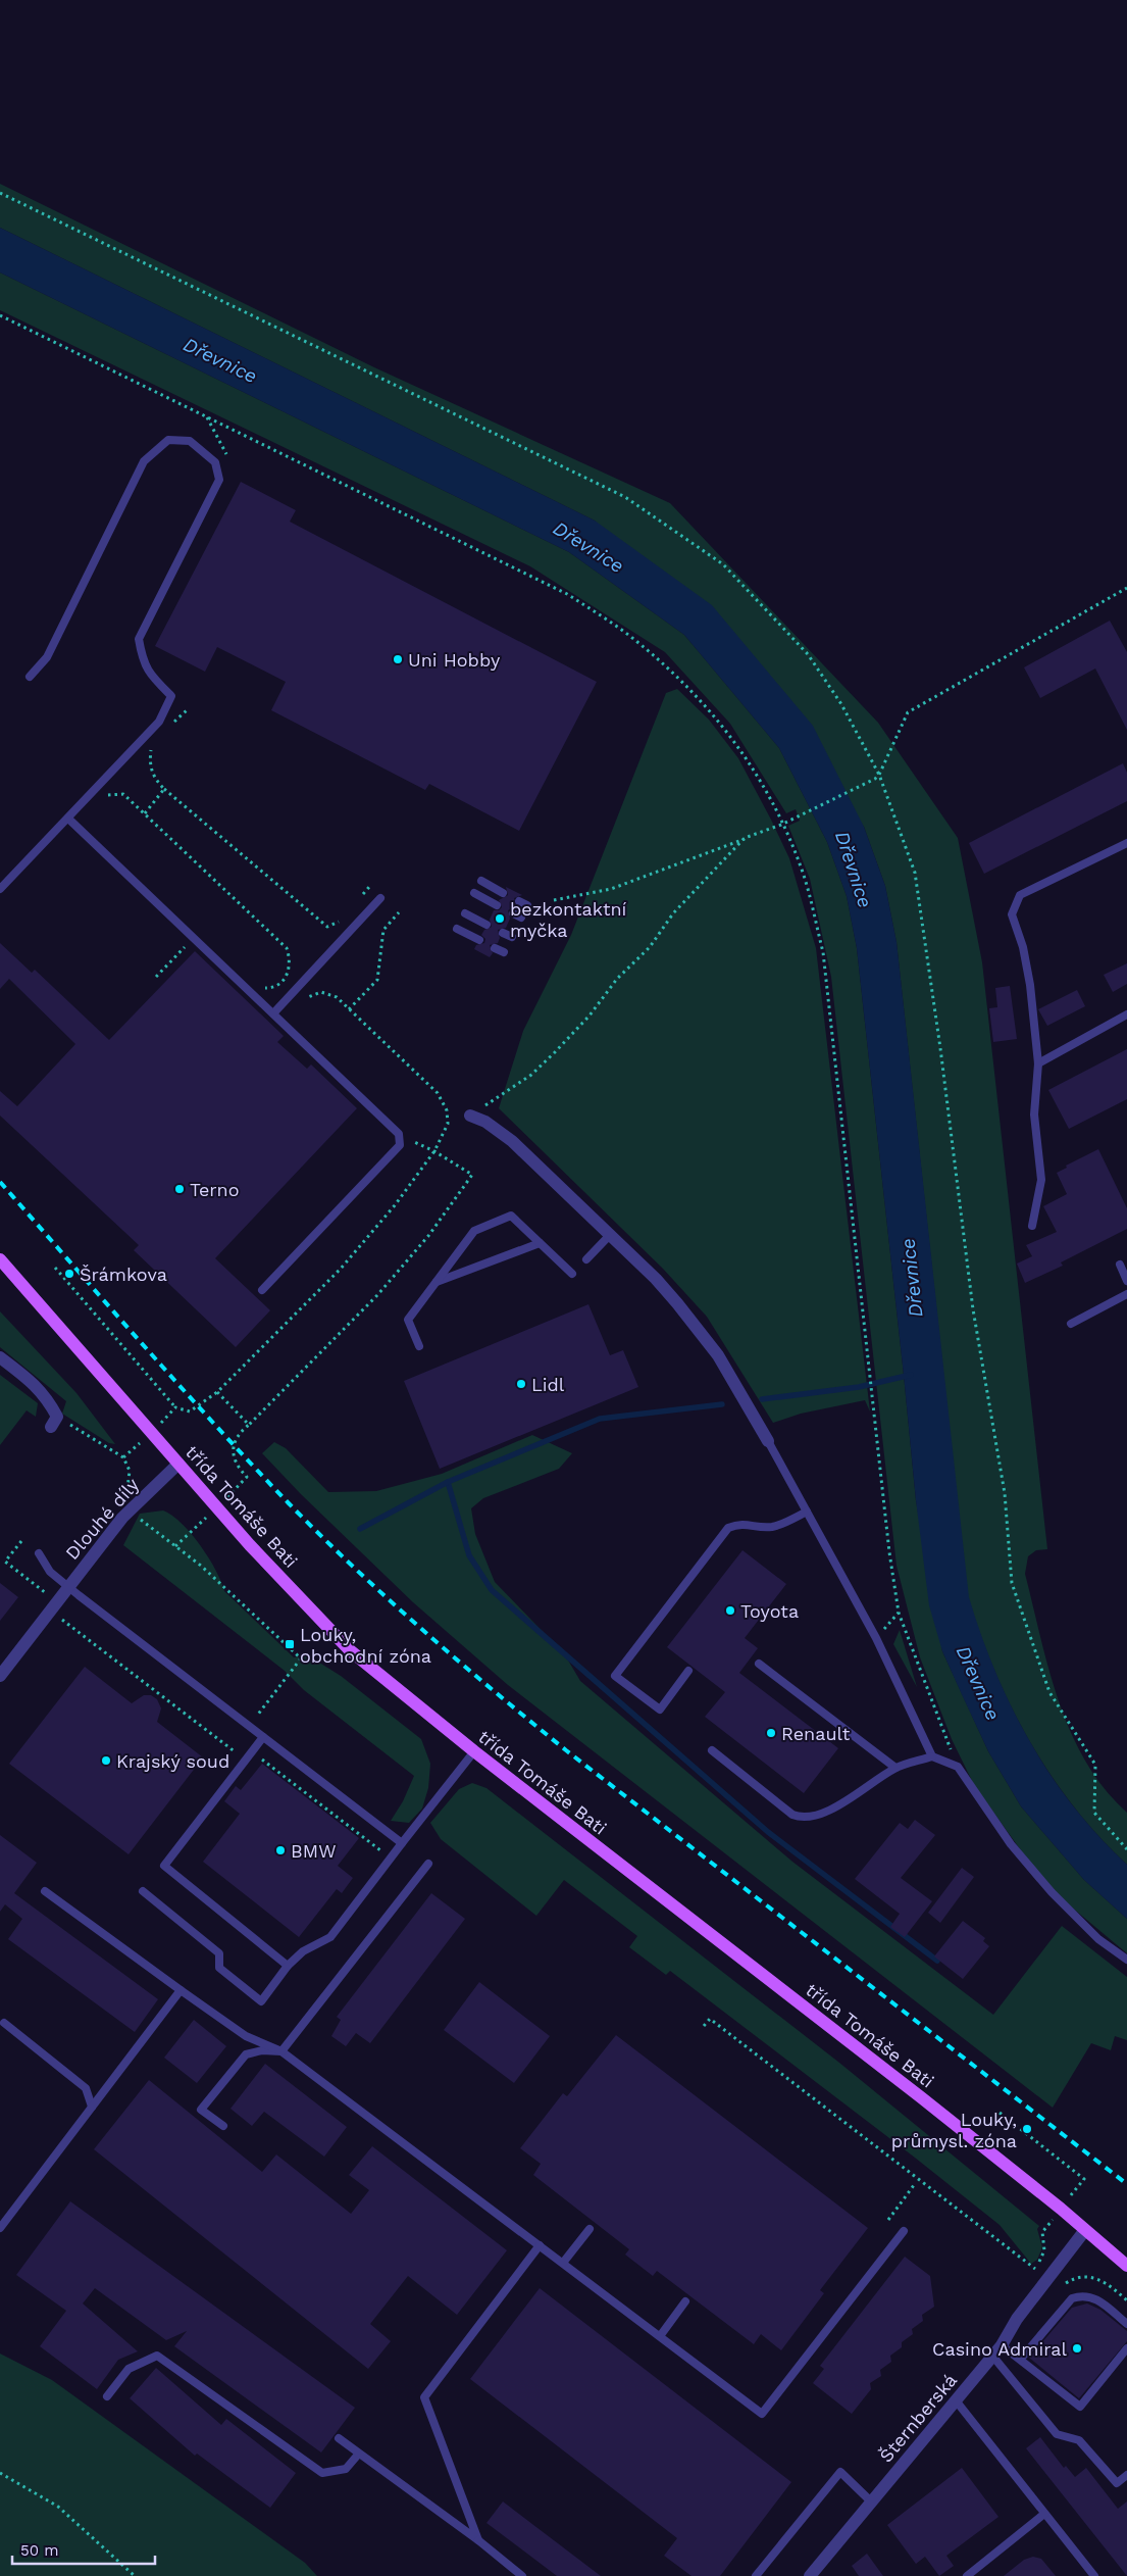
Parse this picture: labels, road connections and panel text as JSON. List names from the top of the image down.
{
  "streets": {
    "main road": ["třída Tomáše Bati"],
    "street": ["Dlouhé díly", "Šternberská"]
  },
  "crossings": [
    ["třída Tomáše Bati", "Dlouhé díly"],
    ["třída Tomáše Bati", "Šternberská"]
  ],
  "water": ["Dřevnice"],
  "places": {
    "other": [
      "Uni Hobby",
      "bezkontaktní myčka",
      "Terno",
      "Šrámkova",
      "Lidl",
      "Toyota",
      "Renault",
      "Krajský soud",
      "BMW",
      "Louky, průmysl. zóna",
      "Casino Admiral"
    ],
    "transit": ["Louky, obchodní zóna"]
  },
  "scale_bar": "50 m"
}
